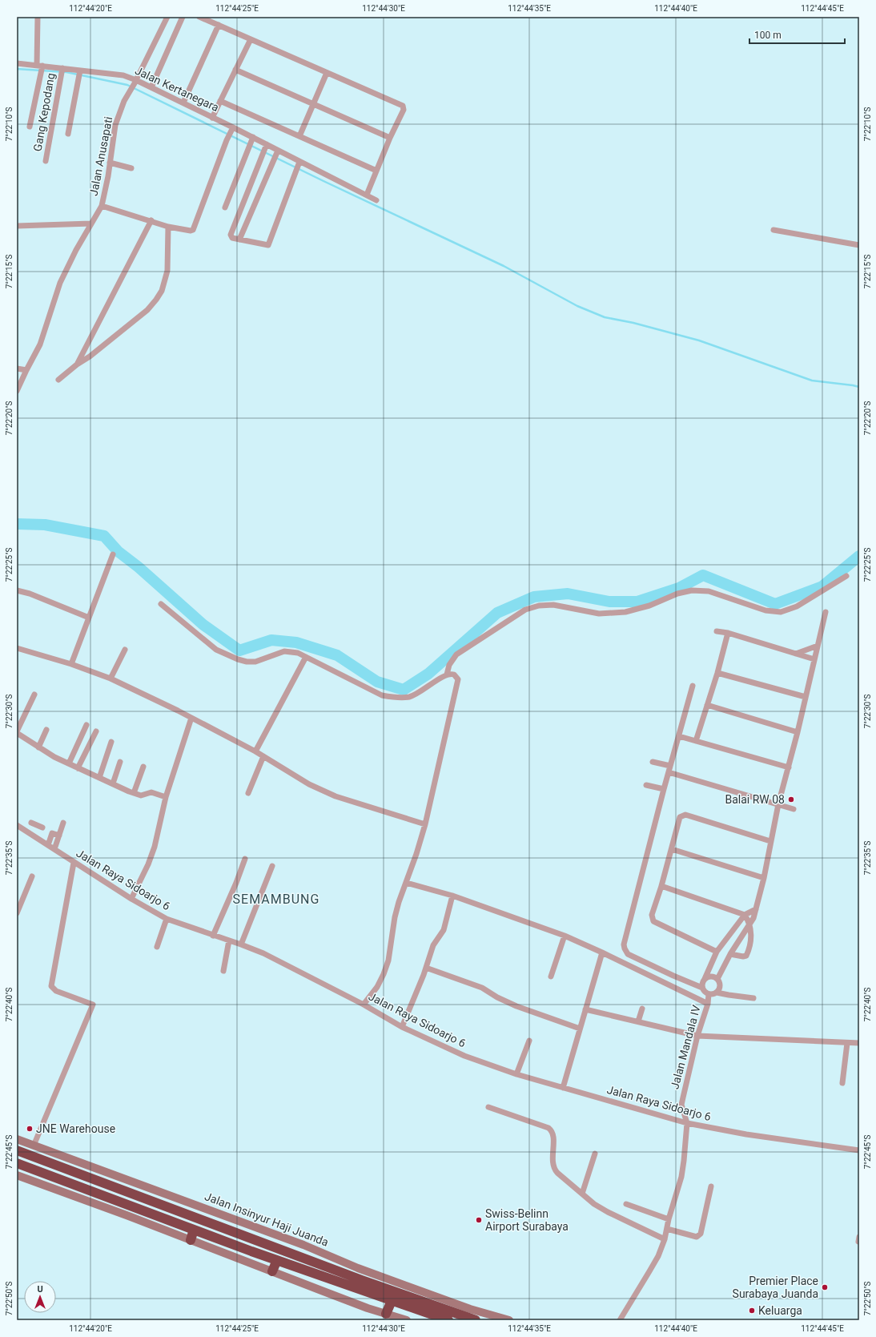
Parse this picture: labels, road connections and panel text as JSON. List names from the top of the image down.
{
  "streets": {
    "highway": ["Jalan Insinyur Haji Juanda"],
    "street": [
      "Jalan Kertanegara",
      "Gang Kepodang",
      "Jalan Anusapati",
      "Jalan Raya Sidoarjo 6",
      "Jalan Mandala IV"
    ]
  },
  "crossings": [
    ["Jalan Kertanegara", "Gang Kepodang"],
    ["Jalan Kertanegara", "Jalan Anusapati"],
    ["Jalan Raya Sidoarjo 6", "Jalan Mandala IV"]
  ],
  "districts": ["SEMAMBUNG"],
  "places": [
    "Balai RW 08",
    "JNE Warehouse",
    "Swiss-Belinn Airport Surabaya",
    "Premier Place Surabaya Juanda",
    "Keluarga"
  ],
  "scale_bar": "100 m",
  "north": "top",
  "coordinates": [
    "112°44'20\"E",
    "112°44'25\"E",
    "112°44'30\"E",
    "112°44'35\"E",
    "112°44'40\"E",
    "112°44'45\"E",
    "7°22'10\"S",
    "7°22'15\"S",
    "7°22'20\"S",
    "7°22'25\"S",
    "7°22'30\"S",
    "7°22'35\"S",
    "7°22'40\"S",
    "7°22'45\"S",
    "7°22'50\"S"
  ]
}
